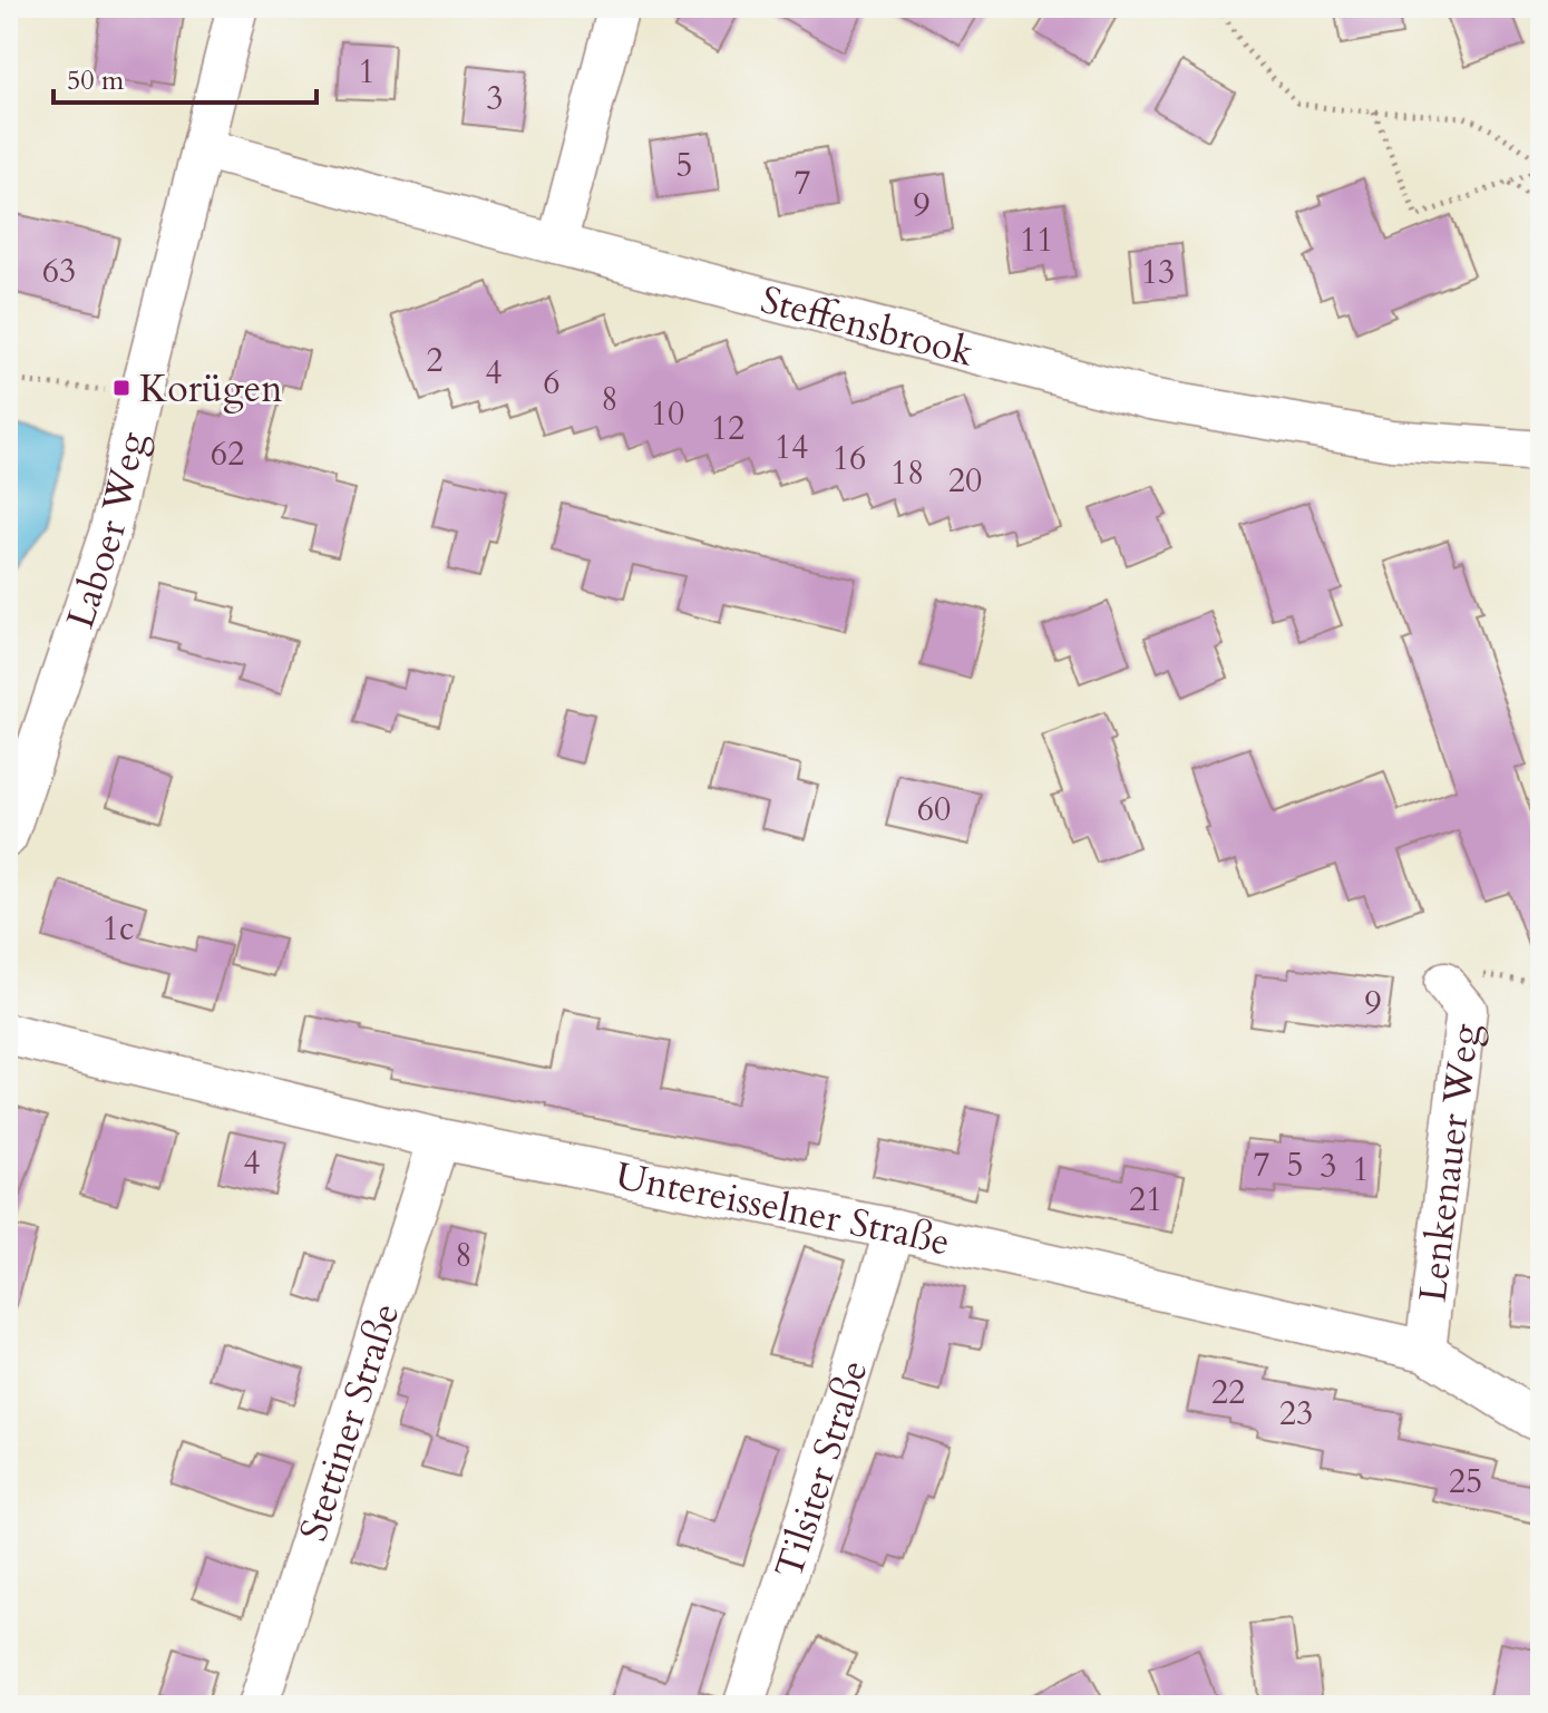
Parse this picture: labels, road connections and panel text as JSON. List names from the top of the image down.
{
  "streets": {
    "street": [
      "Steffensbrook",
      "Laboer Weg",
      "Lenkenauer Weg",
      "Untereisselner Straße",
      "Stettiner Straße",
      "Tilsiter Straße"
    ]
  },
  "crossings": [
    ["Steffensbrook", "Laboer Weg"],
    ["Lenkenauer Weg", "Untereisselner Straße"],
    ["Untereisselner Straße", "Stettiner Straße"],
    ["Untereisselner Straße", "Tilsiter Straße"]
  ],
  "places": {
    "transit": ["Korügen"]
  },
  "house_numbers": [
    "1",
    "3",
    "5",
    "7",
    "9",
    "11",
    "63",
    "13",
    "2",
    "4",
    "6",
    "8",
    "10",
    "12",
    "14",
    "62",
    "16",
    "18",
    "20",
    "60",
    "1c",
    "9",
    "4",
    "7",
    "5",
    "3",
    "1",
    "21",
    "8",
    "22",
    "23",
    "25"
  ],
  "scale_bar": "50 m"
}
